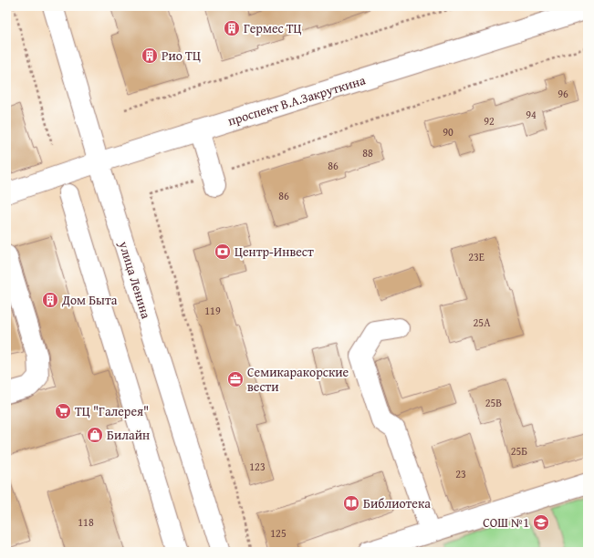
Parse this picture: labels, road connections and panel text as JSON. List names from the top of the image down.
{
  "streets": {
    "street": ["проспект В.А.Закруткина", "улица Ленина"]
  },
  "crossings": [
    ["проспект В.А.Закруткина", "улица Ленина"]
  ],
  "places": {
    "building": ["Гермес ТЦ", "Рио ТЦ", "Дом Быта"],
    "bank": ["Центр-Инвест"],
    "office": ["Семикаракорские вести"],
    "supermarket": ["ТЦ \"Галерея\""],
    "shop": ["Билайн"],
    "library": ["Библиотека"],
    "school or university": ["СОШ №1"]
  },
  "house_numbers": [
    "96",
    "94",
    "92",
    "90",
    "88",
    "86",
    "86",
    "23Е",
    "119",
    "25А",
    "25В",
    "25Б",
    "123",
    "23",
    "118",
    "125"
  ]
}
